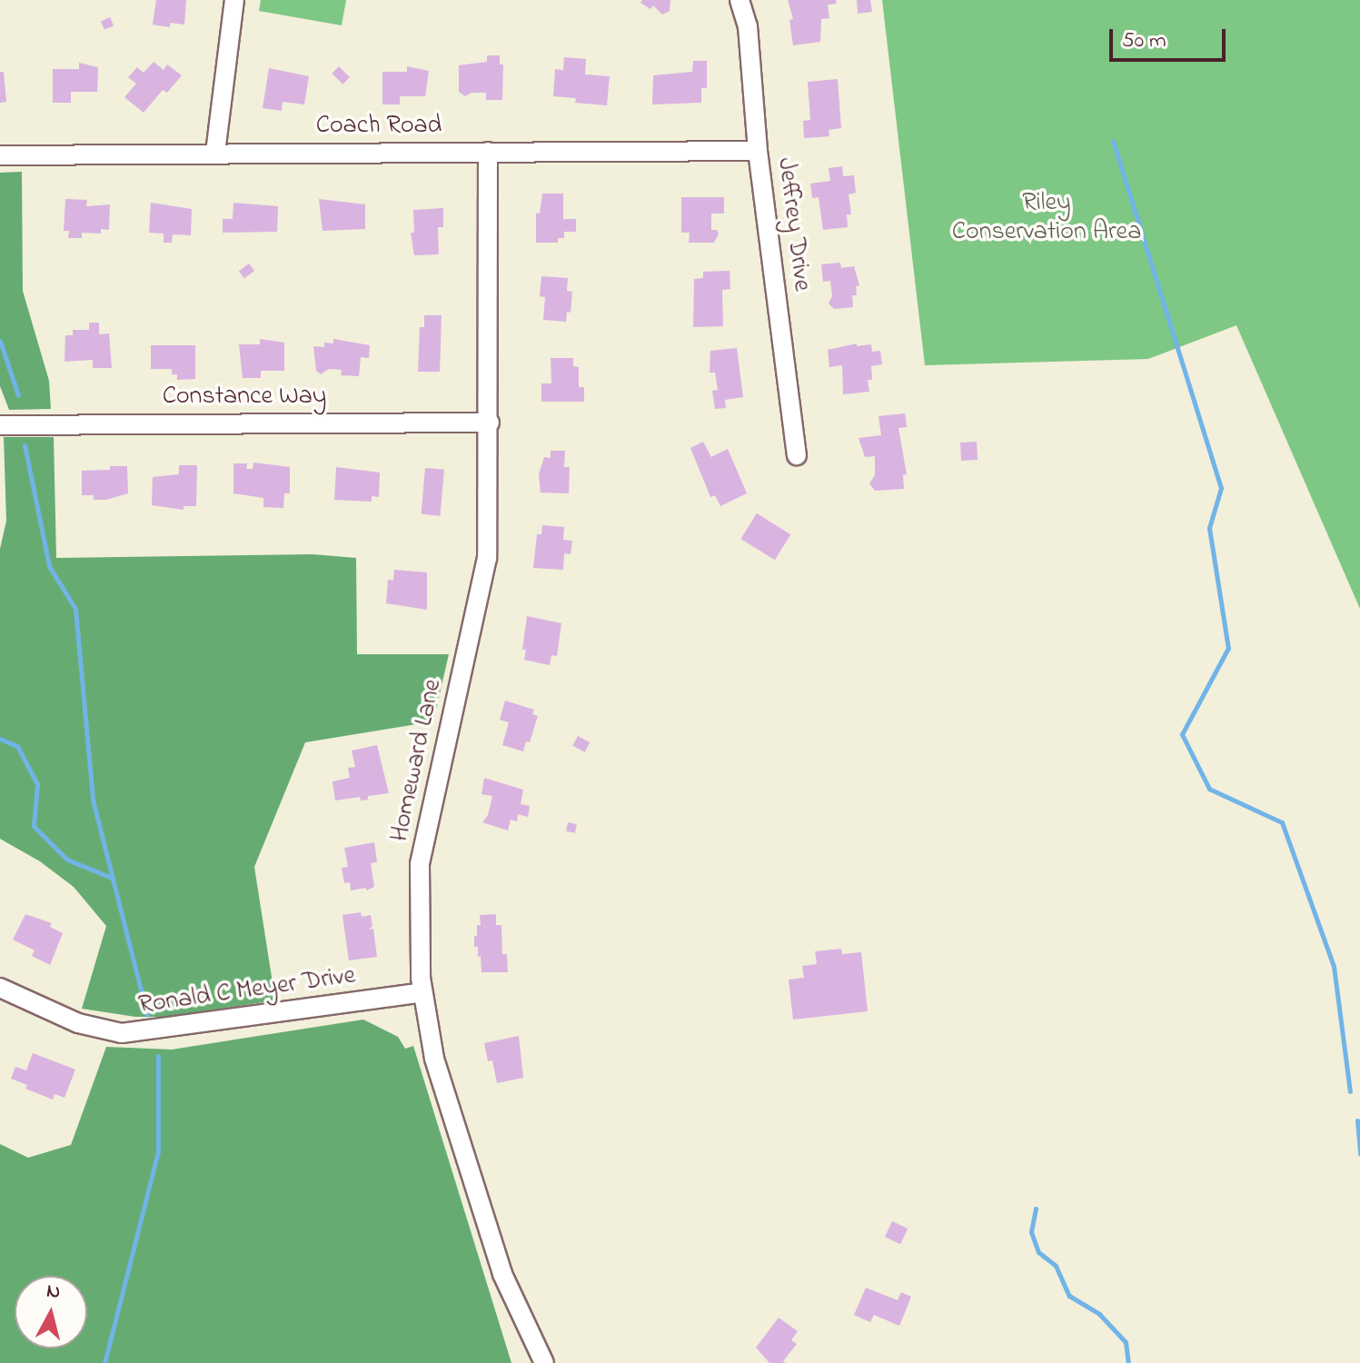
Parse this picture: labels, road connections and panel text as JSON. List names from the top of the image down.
{
  "streets": {
    "street": [
      "Coach Road",
      "Jeffrey Drive",
      "Constance Way",
      "Homeward Lane",
      "Ronald C Meyer Drive"
    ]
  },
  "crossings": [
    ["Coach Road", "Jeffrey Drive"],
    ["Coach Road", "Homeward Lane"],
    ["Constance Way", "Homeward Lane"],
    ["Homeward Lane", "Ronald C Meyer Drive"]
  ],
  "parks": ["Riley Conservation Area"],
  "scale_bar": "50 m",
  "north": "top"
}
